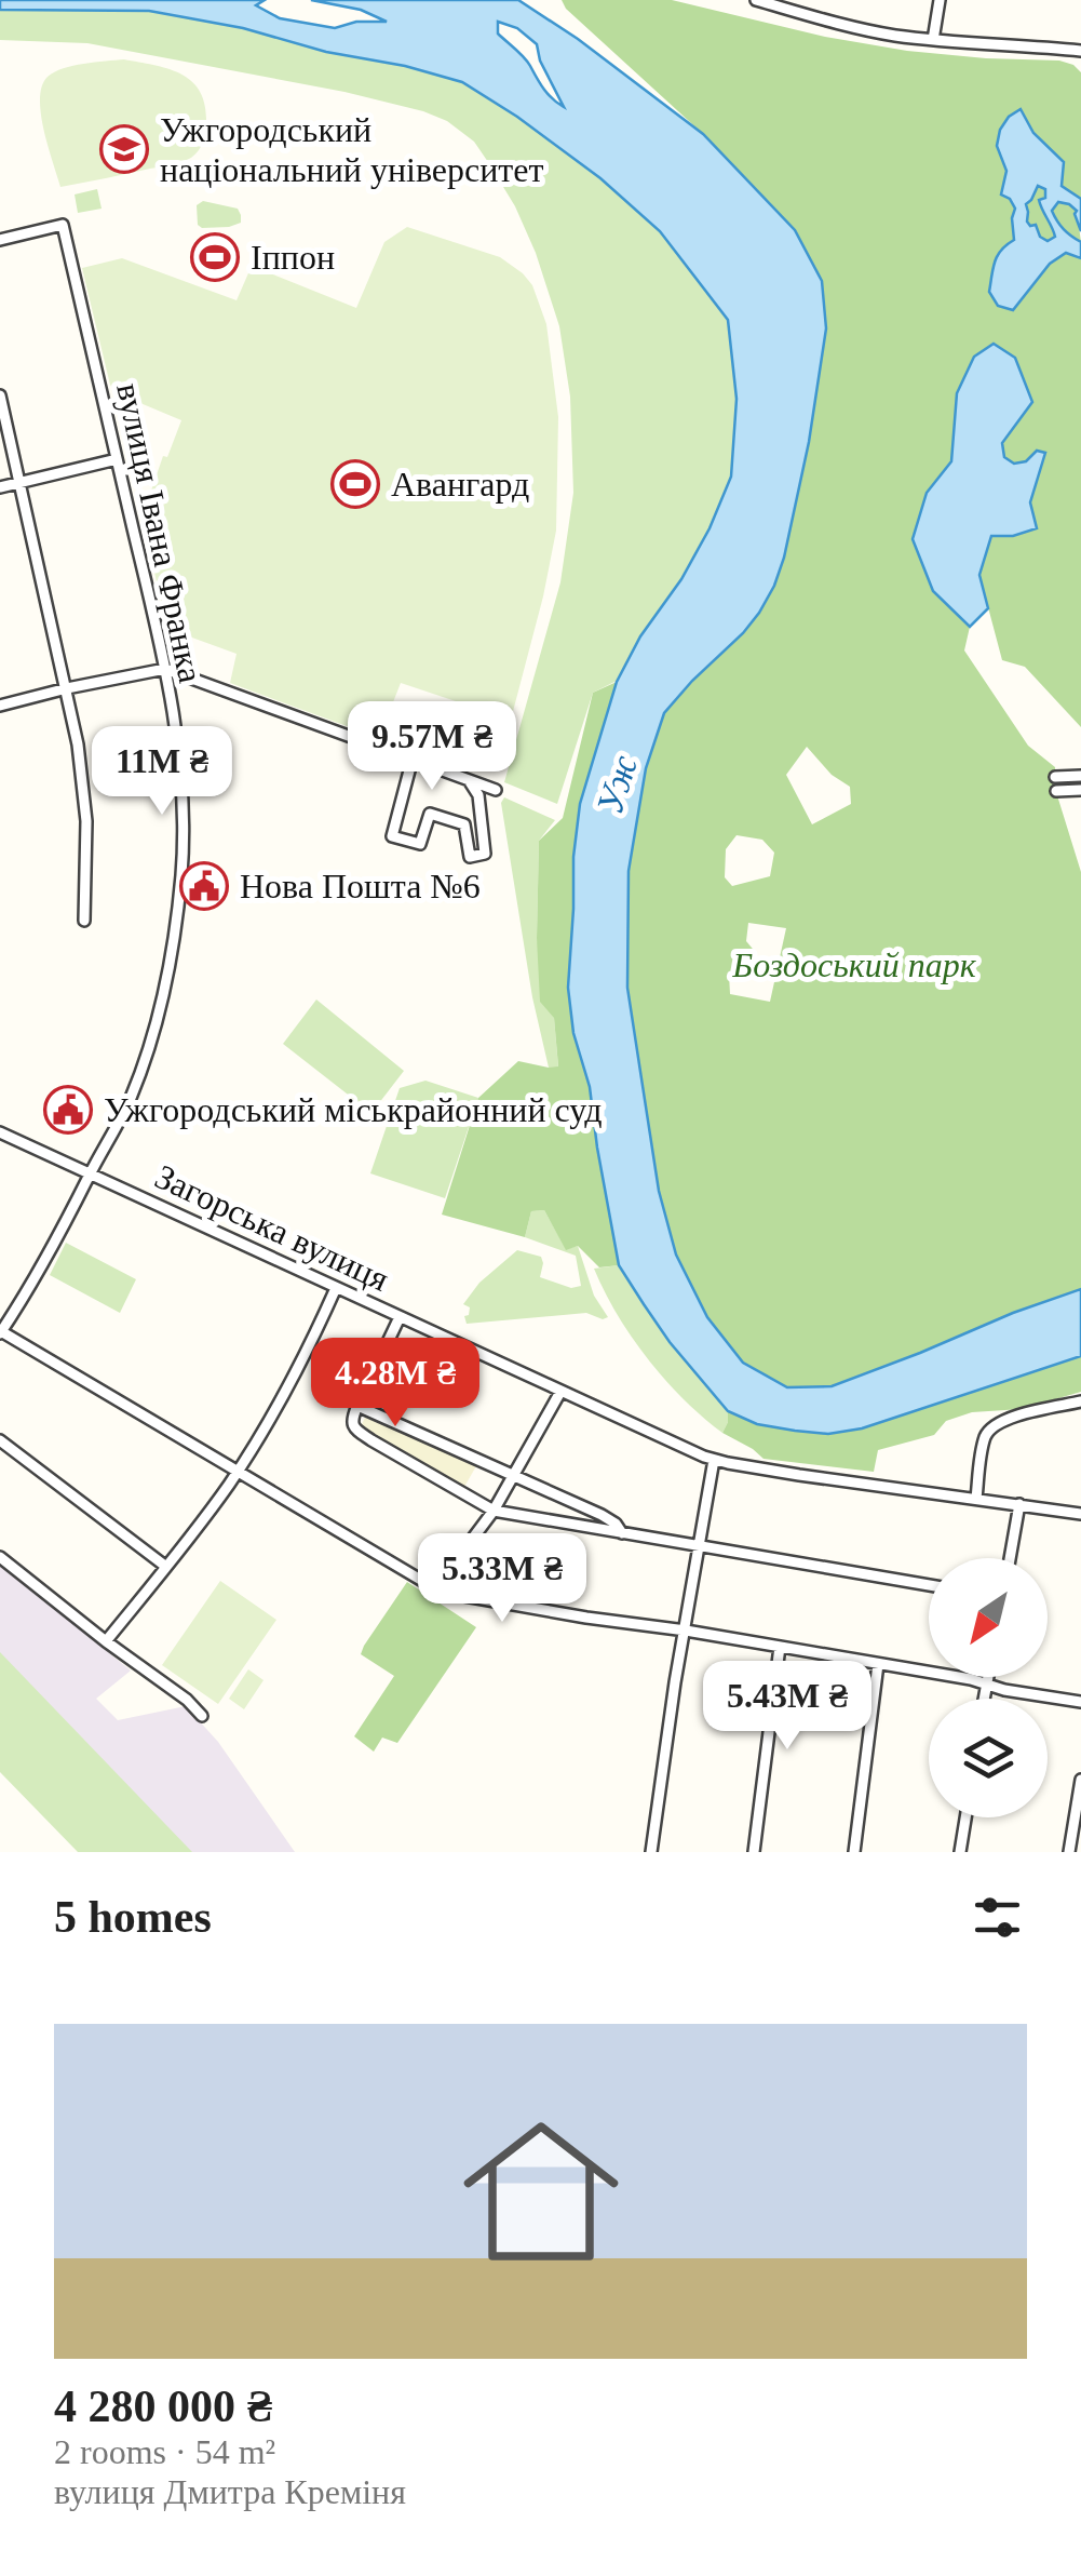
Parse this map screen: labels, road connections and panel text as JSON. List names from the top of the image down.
{
  "streets": {
    "street": ["вулиця Івана Франка", "Загорська вулиця"]
  },
  "crossings": [
    ["вулиця Івана Франка", "Загорська вулиця"]
  ],
  "water": ["Уж"],
  "parks": ["Боздоський парк"],
  "places": {
    "school or university": ["Ужгородський національний університет"],
    "sports": ["Іппон", "Авангард"],
    "public building": ["Нова Пошта №6", "Ужгородський міськрайонний суд"]
  },
  "north": "bottom left",
  "page": {
    "price": [
      "9.57M ₴",
      "11M ₴",
      "4.28M ₴",
      "5.33M ₴",
      "5.43M ₴"
    ],
    "heading": "5 homes",
    "list": [
      {
        "name": "4 280 000 ₴",
        "note": "2 rooms · 54 m² · вулиця Дмитра Креміня"
      }
    ]
  }
}
